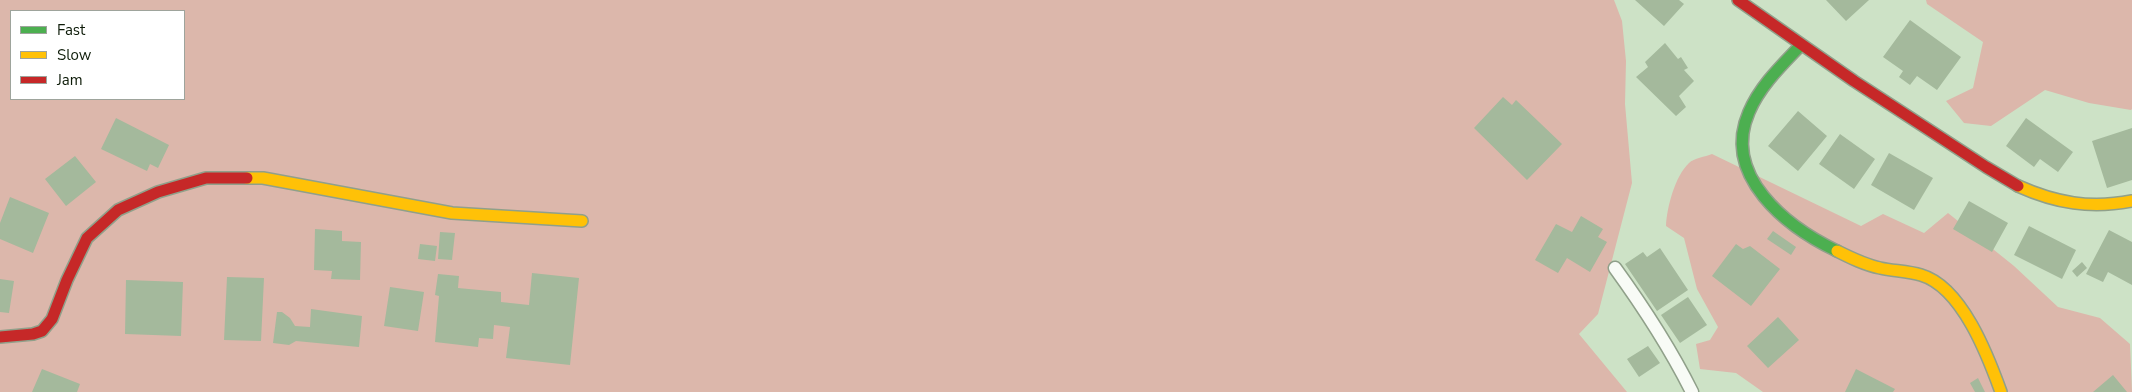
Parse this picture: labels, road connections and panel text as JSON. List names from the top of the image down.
{
  "legend": ["Fast", "Slow", "Jam"]
}
